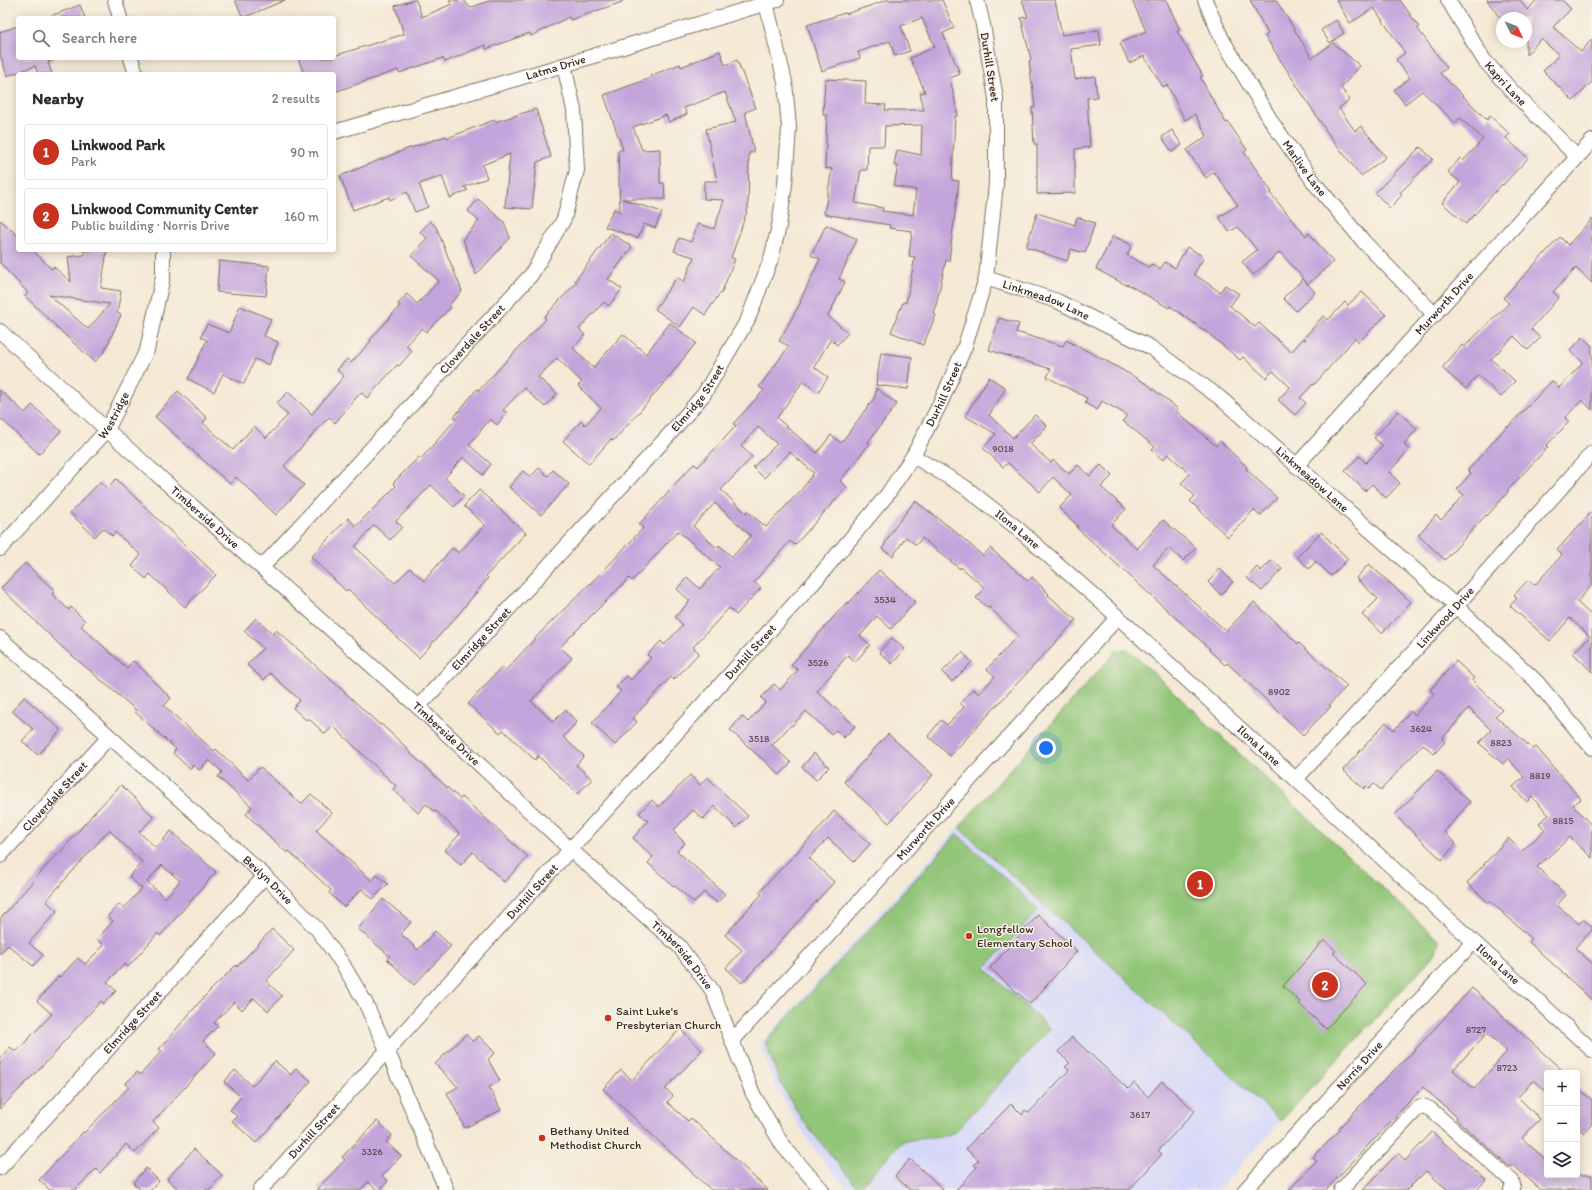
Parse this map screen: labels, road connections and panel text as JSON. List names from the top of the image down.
{
  "streets": {
    "street": [
      "Latma Drive",
      "Durhill Street",
      "Kapri Lane",
      "Marlive Lane",
      "Linkmeadow Lane",
      "Murworth Drive",
      "Cloverdale Street",
      "Elmridge Street",
      "Westridge",
      "Timberside Drive",
      "Ilona Lane",
      "Linkwood Drive",
      "Bevlyn Drive",
      "Norris Drive"
    ]
  },
  "crossings": [
    ["Latma Drive", "Cloverdale Street"],
    ["Latma Drive", "Elmridge Street"],
    ["Durhill Street", "Linkmeadow Lane"],
    ["Durhill Street", "Timberside Drive"],
    ["Durhill Street", "Ilona Lane"],
    ["Durhill Street", "Bevlyn Drive"],
    ["Kapri Lane", "Murworth Drive"],
    ["Marlive Lane", "Murworth Drive"],
    ["Linkmeadow Lane", "Murworth Drive"],
    ["Linkmeadow Lane", "Linkwood Drive"],
    ["Murworth Drive", "Timberside Drive"],
    ["Murworth Drive", "Ilona Lane"],
    ["Cloverdale Street", "Timberside Drive"],
    ["Cloverdale Street", "Bevlyn Drive"],
    ["Elmridge Street", "Timberside Drive"],
    ["Elmridge Street", "Bevlyn Drive"],
    ["Westridge", "Timberside Drive"],
    ["Ilona Lane", "Linkwood Drive"],
    ["Ilona Lane", "Norris Drive"]
  ],
  "places": ["Longfellow Elementary School", "Saint Luke's Presbyterian Church", "Bethany United Methodist Church"],
  "house_numbers": [
    "9018",
    "3534",
    "3526",
    "8902",
    "3624",
    "3518",
    "8823",
    "8819",
    "8815",
    "8727",
    "8723",
    "3617",
    "3326"
  ],
  "north": "bottom right",
  "page": {
    "search": "Search here",
    "heading": ["Nearby", "2 results"],
    "list": [
      {
        "mark": "1",
        "name": "Linkwood Park",
        "note": "Park",
        "value": "90 m"
      },
      {
        "mark": "2",
        "name": "Linkwood Community Center",
        "note": "Public building · Norris Drive",
        "value": "160 m"
      }
    ],
    "pins": ["1", "2"],
    "map_buttons": ["+", "−"]
  }
}
